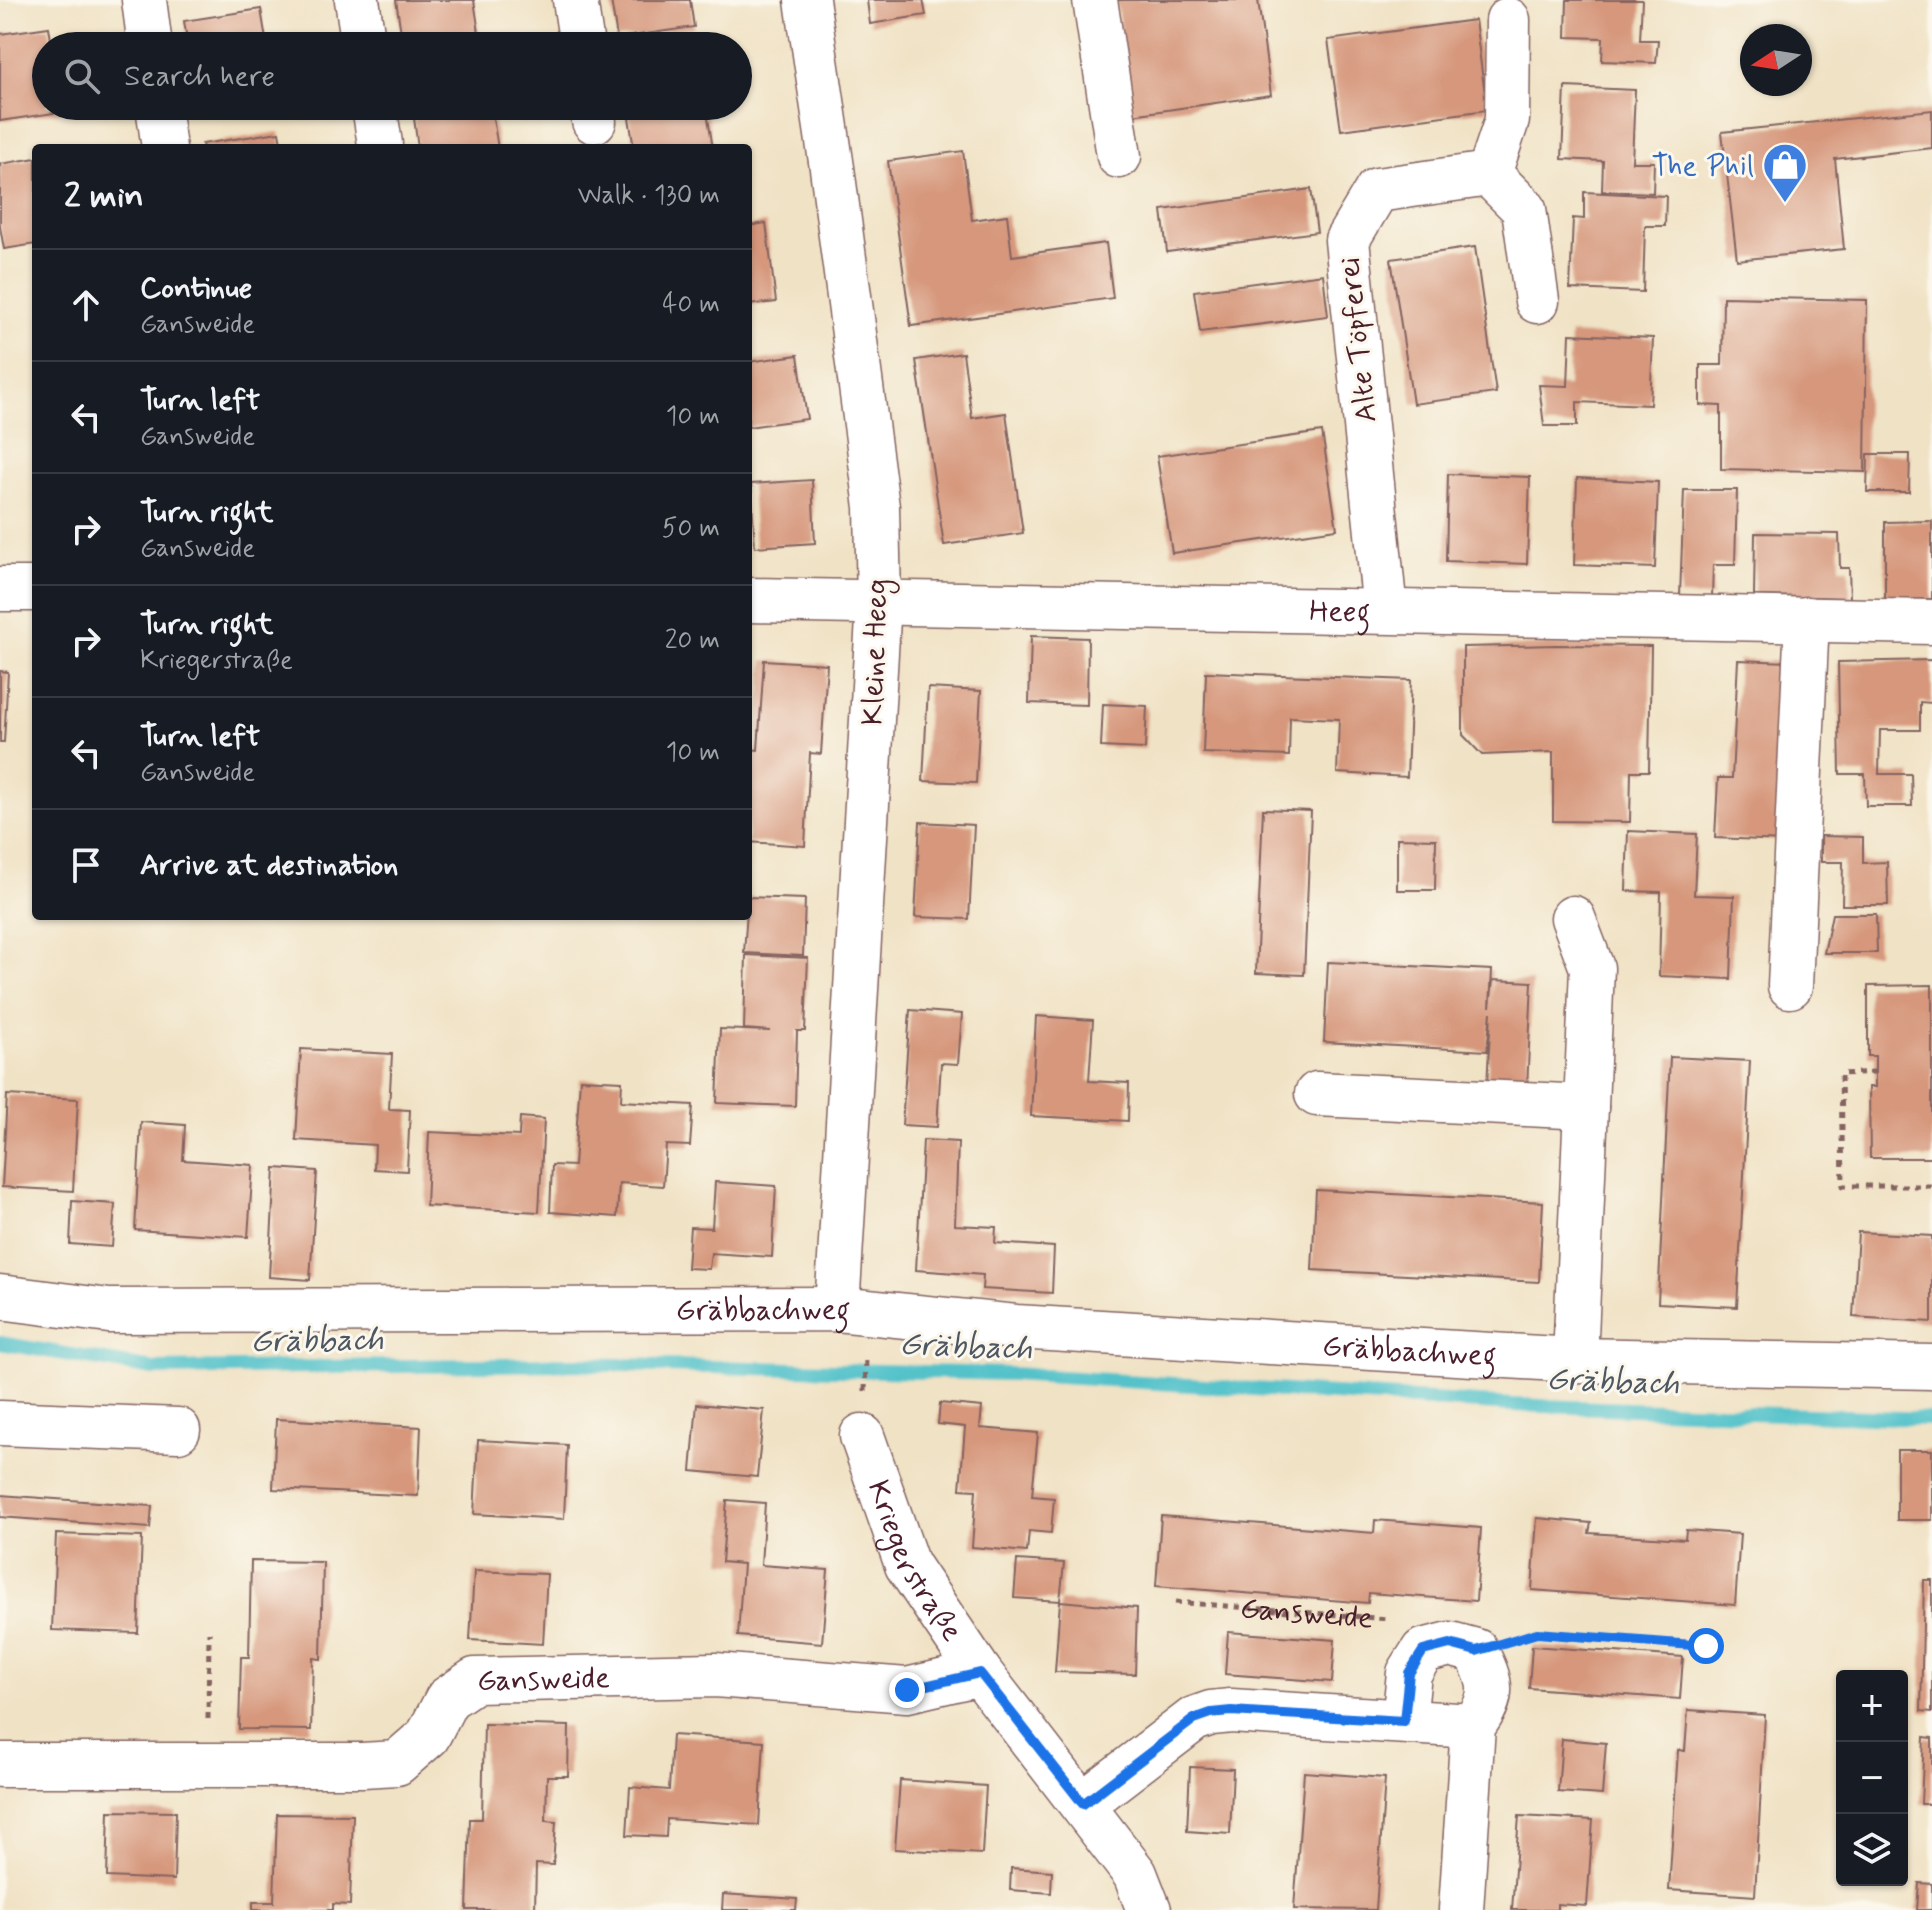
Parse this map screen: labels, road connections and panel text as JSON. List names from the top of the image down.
{
  "streets": {
    "street": [
      "Alte Töpferei",
      "Heeg",
      "Kleine Heeg",
      "Gräbbachweg",
      "Kriegerstraße",
      "Gansweide"
    ]
  },
  "crossings": [
    ["Alte Töpferei", "Heeg"],
    ["Heeg", "Kleine Heeg"],
    ["Kleine Heeg", "Gräbbachweg"],
    ["Kriegerstraße", "Gansweide"]
  ],
  "water": ["Gräbbach"],
  "places": {
    "shop": ["The Phil"]
  },
  "north": "left",
  "page": {
    "search": "Search here",
    "heading": ["2 min", "Walk · 130 m"],
    "list": [
      ["Continue", "Gansweide", "40 m"],
      ["Turn left", "Gansweide", "10 m"],
      ["Turn right", "Gansweide", "50 m"],
      ["Turn right", "Kriegerstraße", "20 m"],
      ["Turn left", "Gansweide", "10 m"],
      "Arrive at destination"
    ],
    "map_buttons": ["+", "−"]
  }
}
